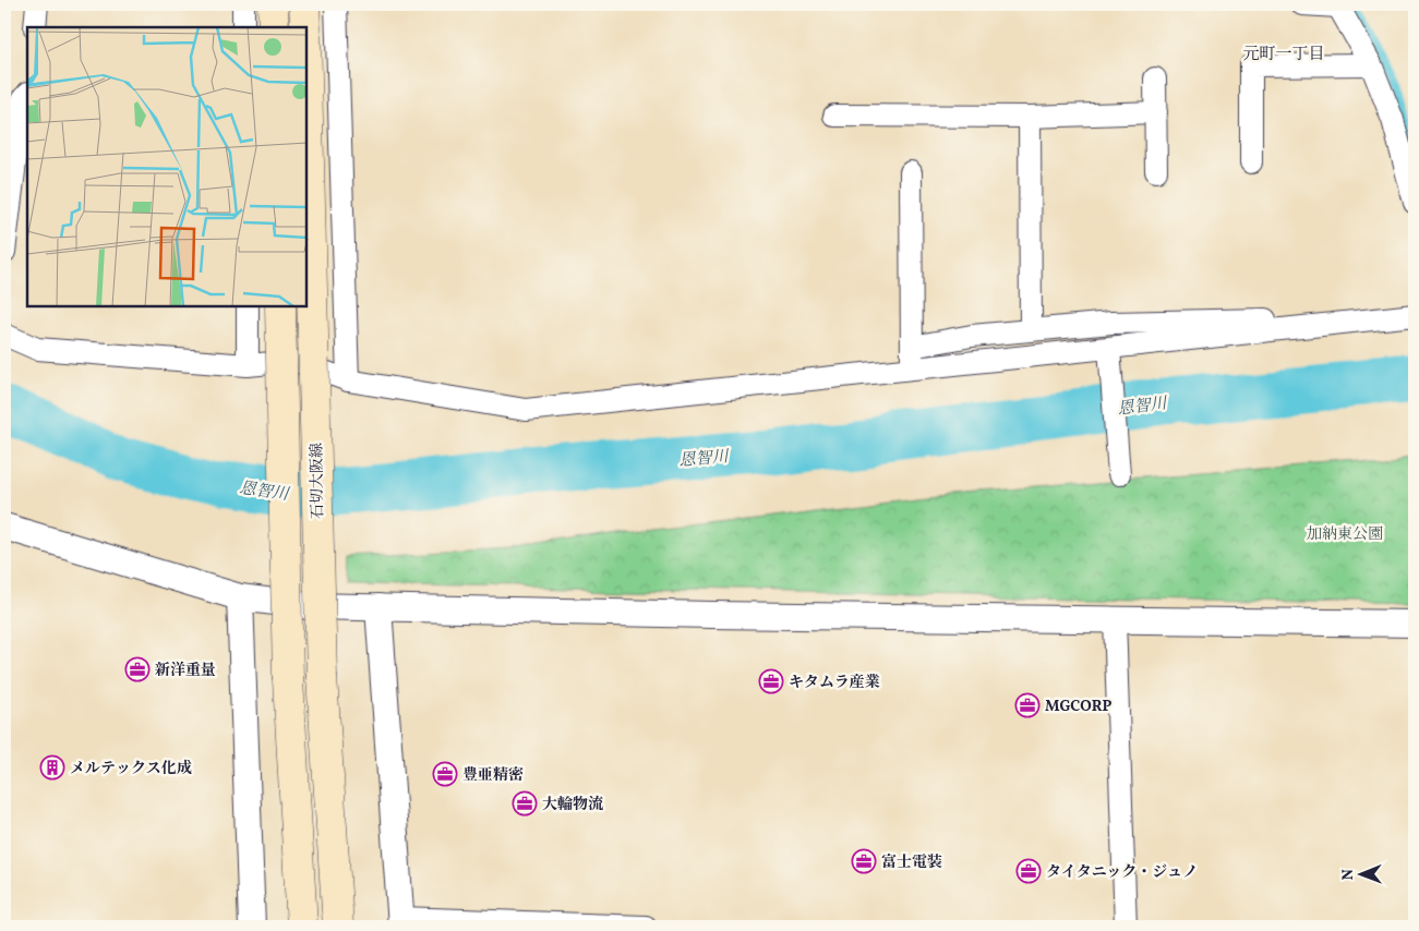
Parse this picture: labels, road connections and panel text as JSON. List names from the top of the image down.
{
  "streets": {
    "main road": ["石切大阪線"]
  },
  "districts": ["元町一丁目"],
  "water": ["恩智川"],
  "parks": ["加納東公園"],
  "places": {
    "office": [
      "新洋重量",
      "キタムラ産業",
      "MGCORP",
      "豊亜精密",
      "大輪物流",
      "富士電装",
      "タイタニック・ジュノ"
    ],
    "building": ["メルテックス化成"]
  },
  "north": "left"
}
